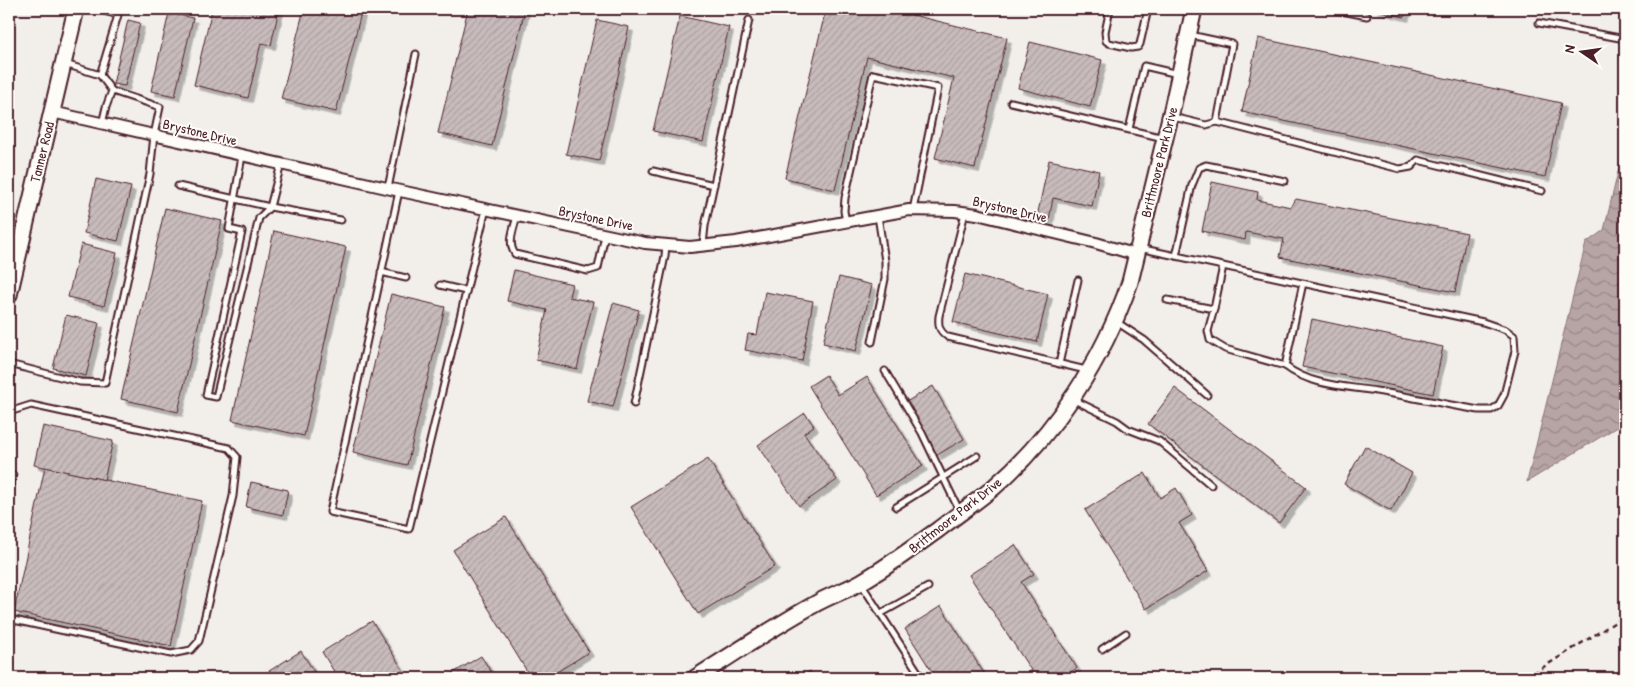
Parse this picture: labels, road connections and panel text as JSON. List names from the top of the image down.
{
  "streets": {
    "street": ["Brystone Drive", "Tanner Road", "Brittmoore Park Drive"]
  },
  "crossings": [
    ["Brystone Drive", "Tanner Road"],
    ["Brystone Drive", "Brittmoore Park Drive"]
  ],
  "north": "left"
}
